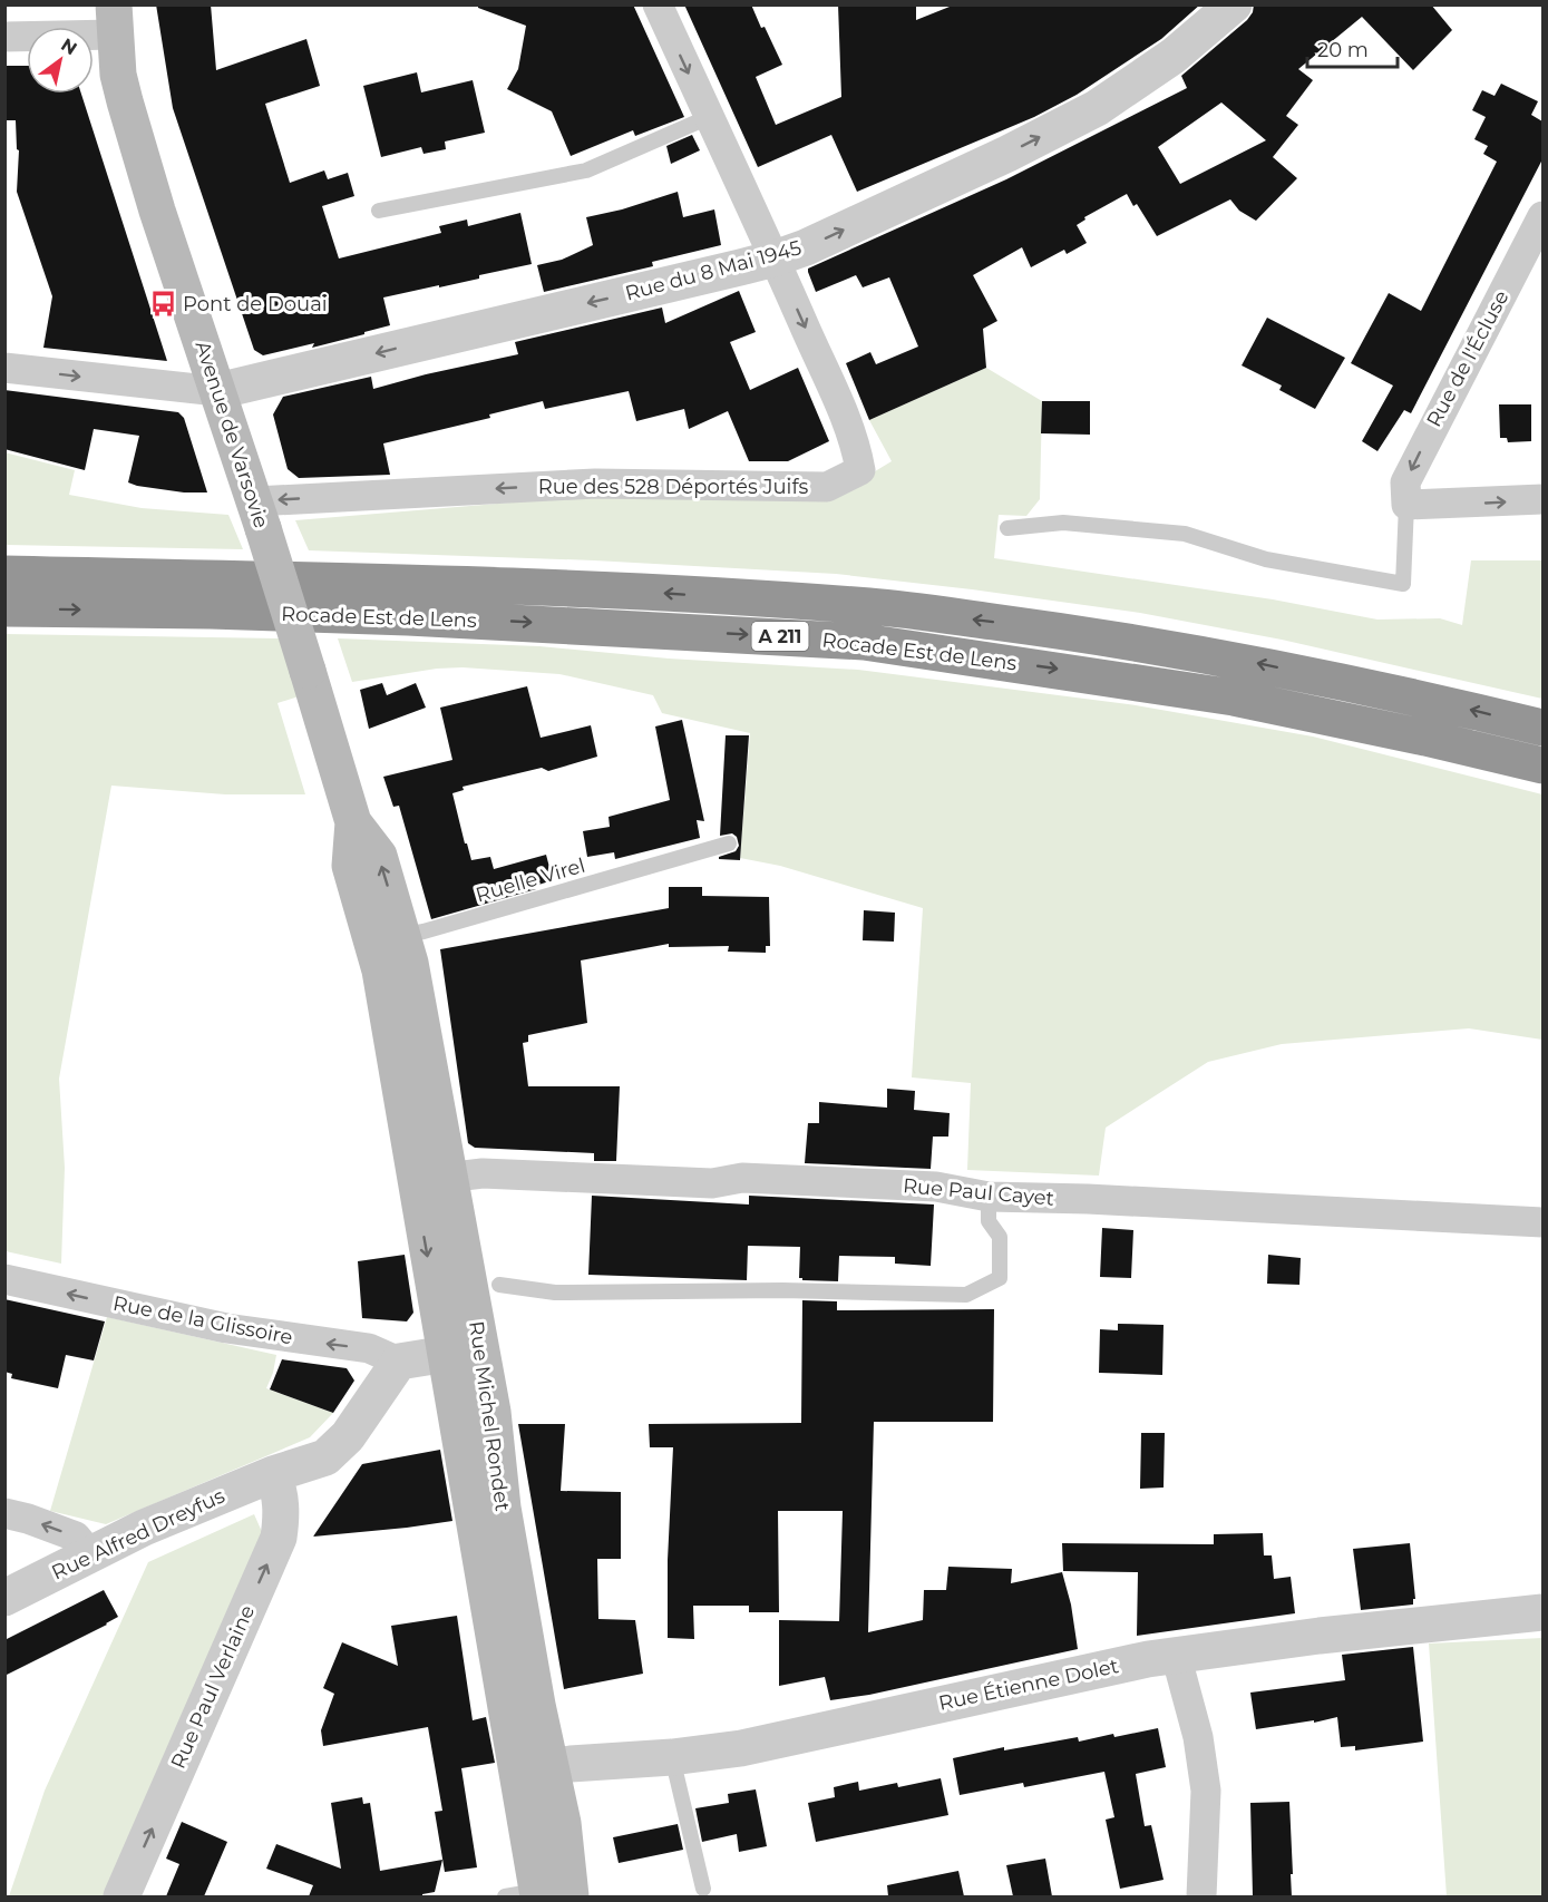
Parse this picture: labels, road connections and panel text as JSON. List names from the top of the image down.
{
  "streets": {
    "highway": ["Rocade Est de Lens", "A 211"],
    "main road": ["Avenue de Varsovie", "Rue Michel Rondet"],
    "street": [
      "Rue du 8 Mai 1945",
      "Rue de l'Écluse",
      "Rue des 528 Déportés Juifs",
      "Rue Paul Cayet",
      "Rue de la Glissoire",
      "Rue Alfred Dreyfus",
      "Rue Étienne Dolet",
      "Rue Paul Verlaine"
    ],
    "lane": ["Ruelle Virel"]
  },
  "crossings": [
    ["Rue du 8 Mai 1945", "Avenue de Varsovie"],
    ["Rue du 8 Mai 1945", "Rue des 528 Déportés Juifs"],
    ["Avenue de Varsovie", "Rue des 528 Déportés Juifs"],
    ["Avenue de Varsovie", "Ruelle Virel"],
    ["Avenue de Varsovie", "Rue Michel Rondet"],
    ["Ruelle Virel", "Rue Michel Rondet"],
    ["Rue Paul Cayet", "Rue Michel Rondet"],
    ["Rue de la Glissoire", "Rue Alfred Dreyfus"],
    ["Rue Michel Rondet", "Rue Étienne Dolet"],
    ["Rue Alfred Dreyfus", "Rue Paul Verlaine"]
  ],
  "one_way": ["Rue de l'Écluse", "Rue de la Glissoire", "Rue Paul Verlaine"],
  "places": {
    "bus stop": ["Pont de Douai"]
  },
  "scale_bar": "20 m",
  "north": "top right"
}
